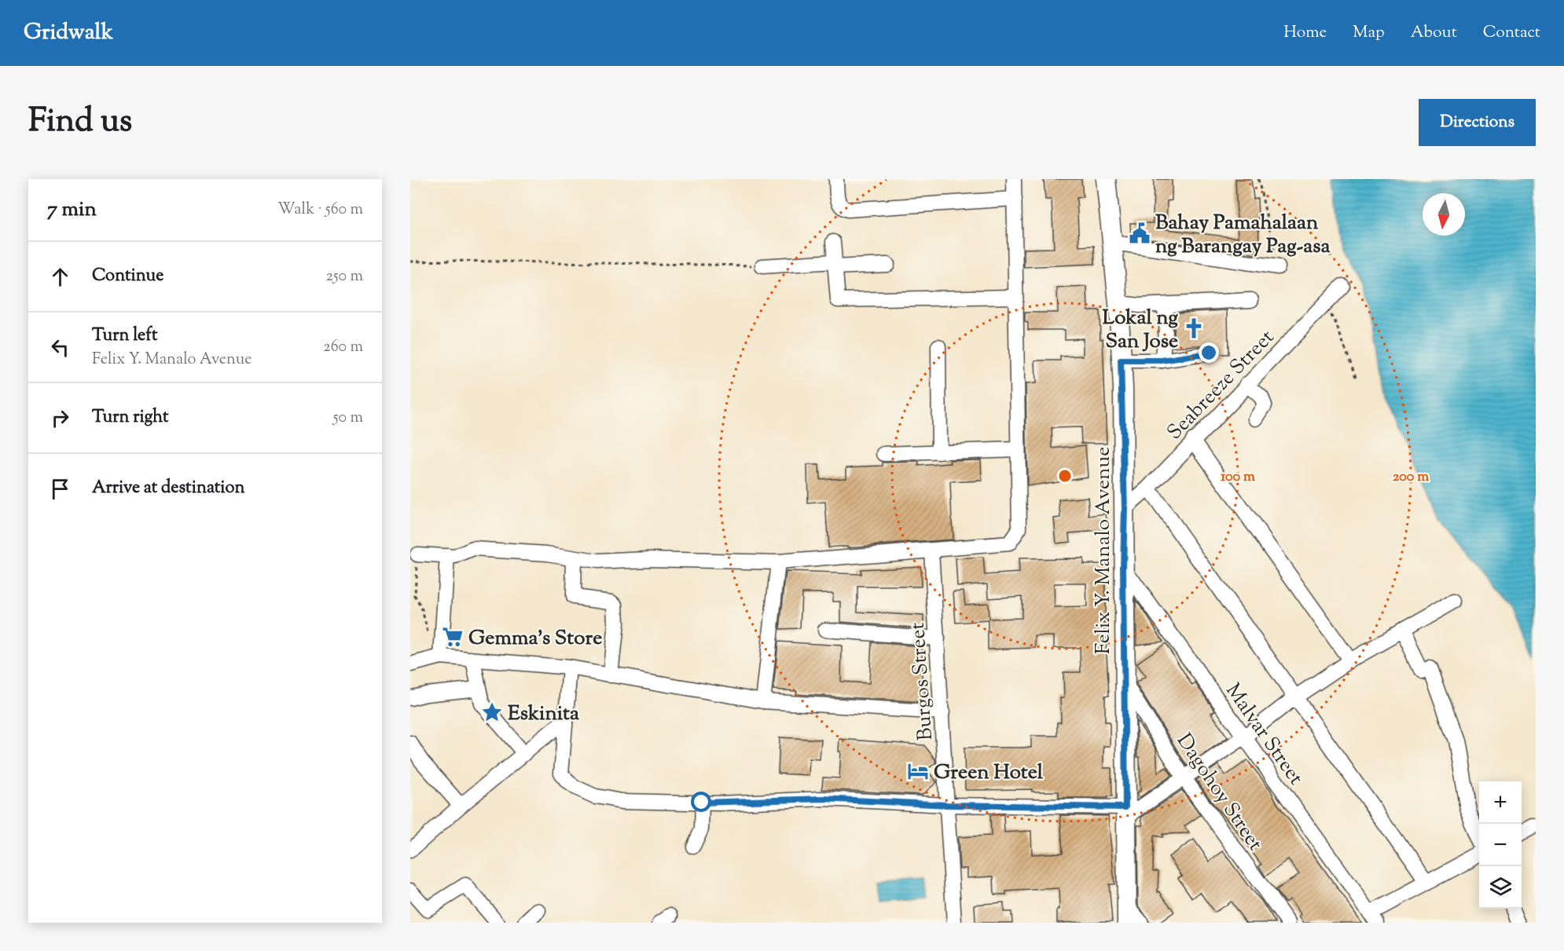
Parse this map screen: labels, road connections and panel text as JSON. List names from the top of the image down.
{
  "streets": {
    "main road": ["Felix Y. Manalo Avenue"],
    "street": [
      "Seabreeze Street",
      "Burgos Street",
      "Malvar Street",
      "Dagohoy Street"
    ]
  },
  "crossings": [
    ["Seabreeze Street", "Felix Y. Manalo Avenue"],
    ["Felix Y. Manalo Avenue", "Malvar Street"],
    ["Felix Y. Manalo Avenue", "Dagohoy Street"]
  ],
  "places": {
    "public building": ["Bahay Pamahalaan ng Barangay Pag-asa"],
    "church": ["Lokal ng San Jose"],
    "supermarket": ["Gemma's Store"],
    "place": ["Eskinita"],
    "hotel": ["Green Hotel"]
  },
  "north": "bottom",
  "page": {
    "header": "Gridwalk",
    "nav": [
      "Home",
      "Map",
      "About",
      "Contact"
    ],
    "title": "Find us",
    "buttons": "Directions",
    "heading": ["7 min", "Walk · 560 m"],
    "list": [
      ["Continue", "250 m"],
      ["Turn left", "Felix Y. Manalo Avenue", "260 m"],
      ["Turn right", "50 m"],
      "Arrive at destination"
    ],
    "map_buttons": ["+", "−"]
  },
  "rings": ["100 m", "200 m"]
}
